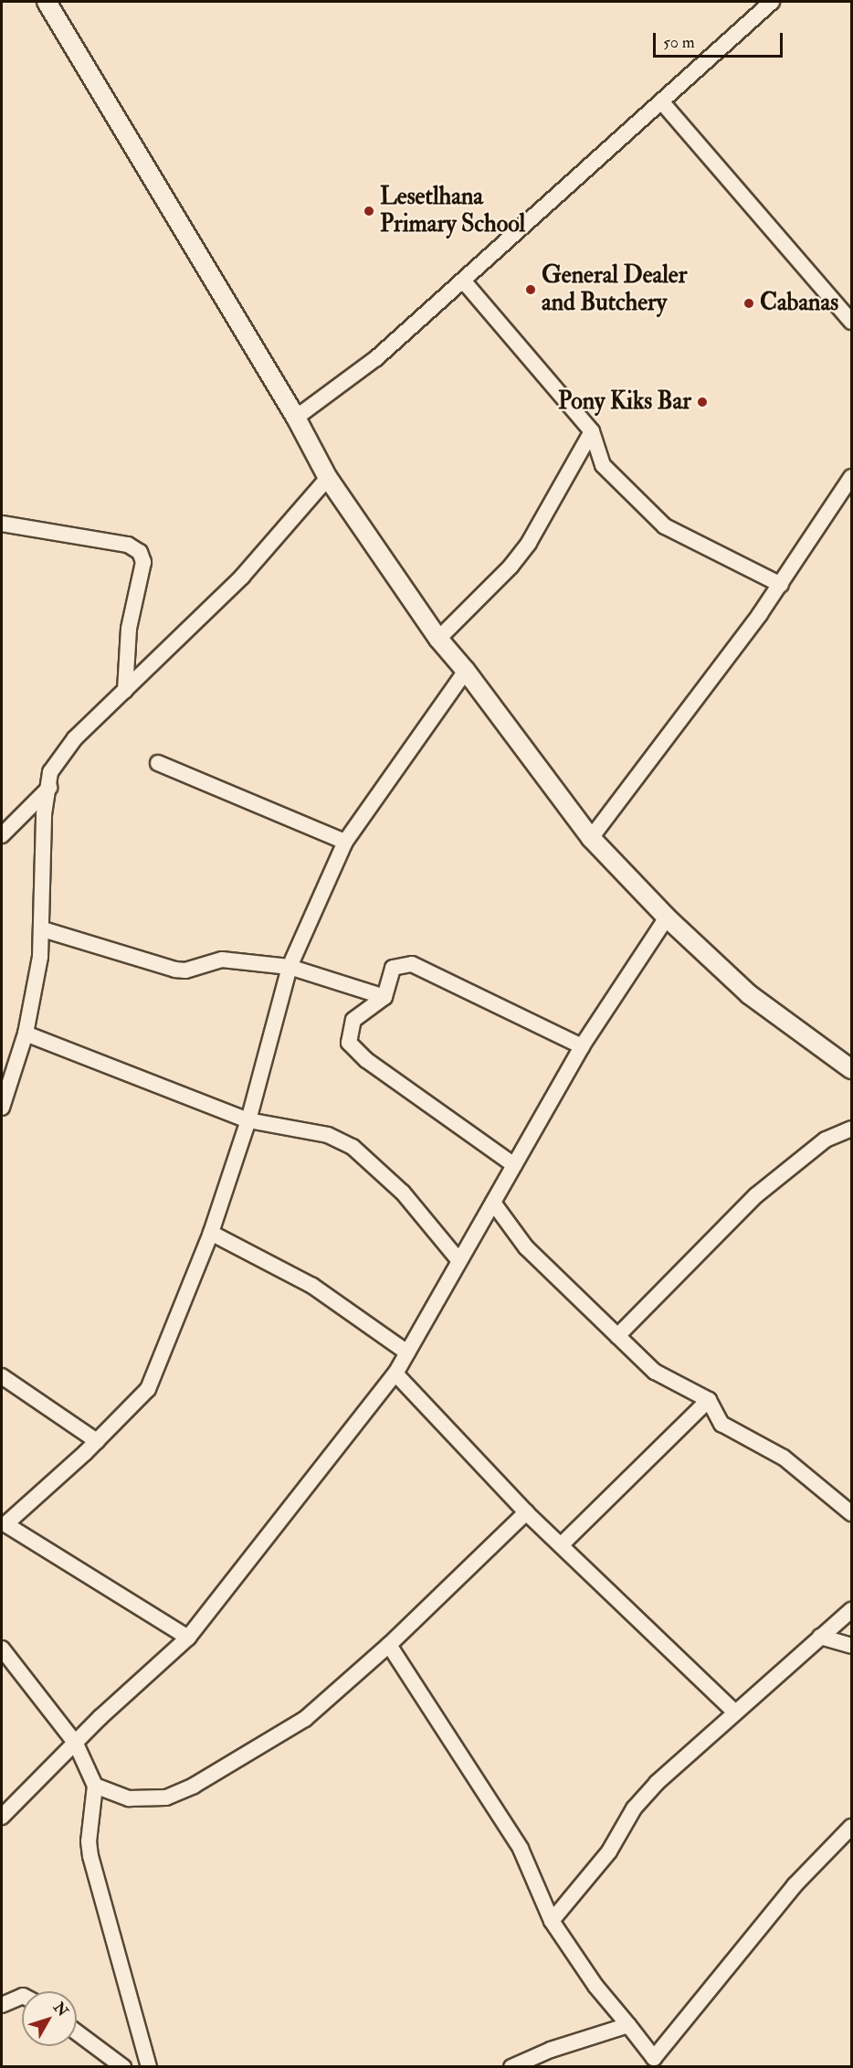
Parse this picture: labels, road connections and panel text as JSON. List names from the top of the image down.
{
  "places": [
    "Lesetlhana Primary School",
    "General Dealer and Butchery",
    "Cabanas",
    "Pony Kiks Bar"
  ],
  "scale_bar": "50 m",
  "north": "top right"
}
